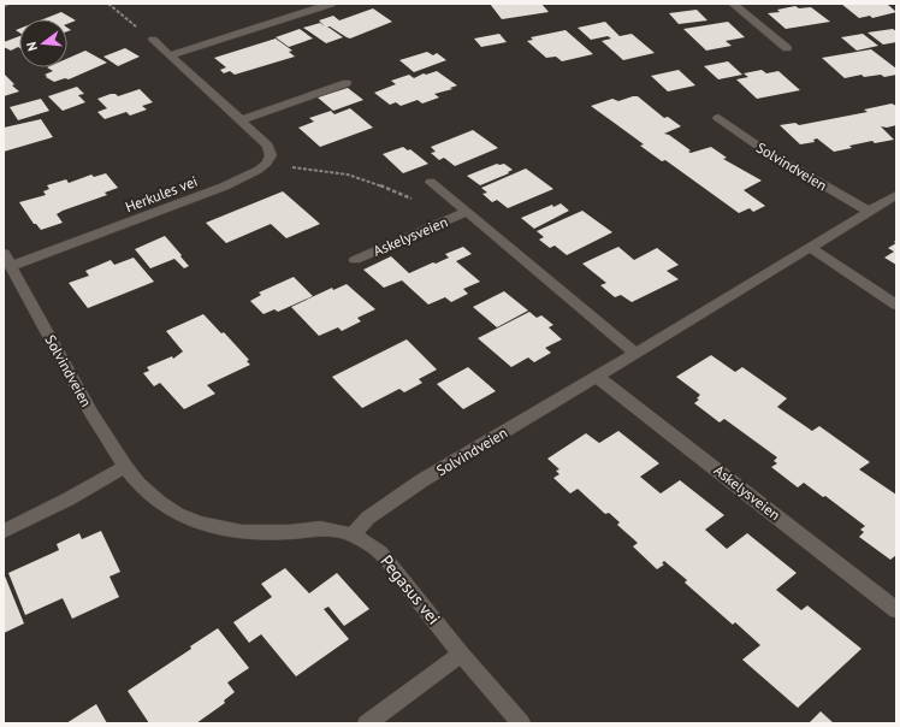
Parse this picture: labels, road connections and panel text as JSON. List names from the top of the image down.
{
  "streets": {
    "street": [
      "Solvindveien",
      "Herkules vei",
      "Askelysveien",
      "Pegasus vei"
    ]
  },
  "crossings": [
    ["Solvindveien", "Herkules vei"],
    ["Solvindveien", "Askelysveien"],
    ["Solvindveien", "Pegasus vei"]
  ],
  "north": "left"
}
